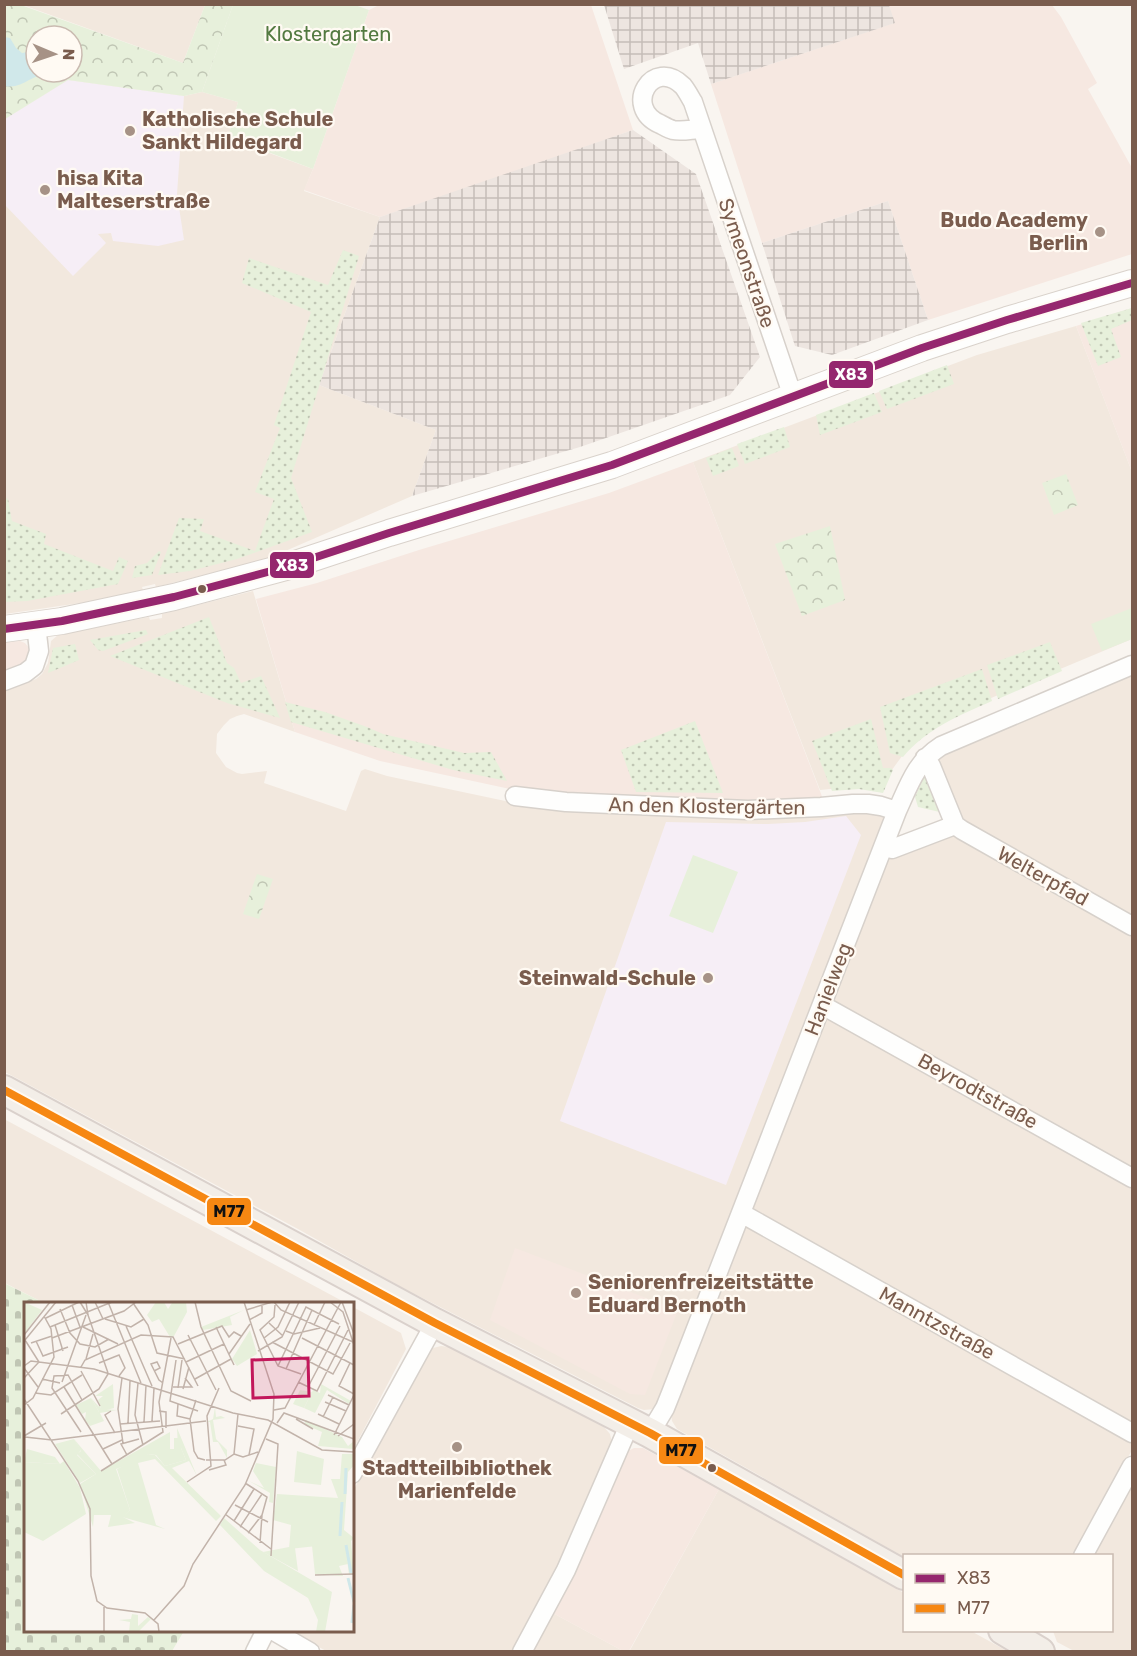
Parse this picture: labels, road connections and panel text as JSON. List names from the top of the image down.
{
  "streets": {
    "street": [
      "Symeonstraße",
      "An den Klostergärten",
      "Welterpfad",
      "Hanielweg",
      "Beyrodtstraße",
      "Manntzstraße"
    ]
  },
  "crossings": [
    ["An den Klostergärten", "Hanielweg"],
    ["Hanielweg", "Beyrodtstraße"],
    ["Hanielweg", "Manntzstraße"]
  ],
  "parks": ["Klostergarten"],
  "places": [
    "Katholische Schule Sankt Hildegard",
    "hisa Kita Malteserstraße",
    "Budo Academy Berlin",
    "Steinwald-Schule",
    "Seniorenfreizeitstätte Eduard Bernoth",
    "Stadtteilbibliothek Marienfelde"
  ],
  "lines": ["transit line X83", "transit line M77"],
  "legend": ["X83", "M77"],
  "north": "right"
}
